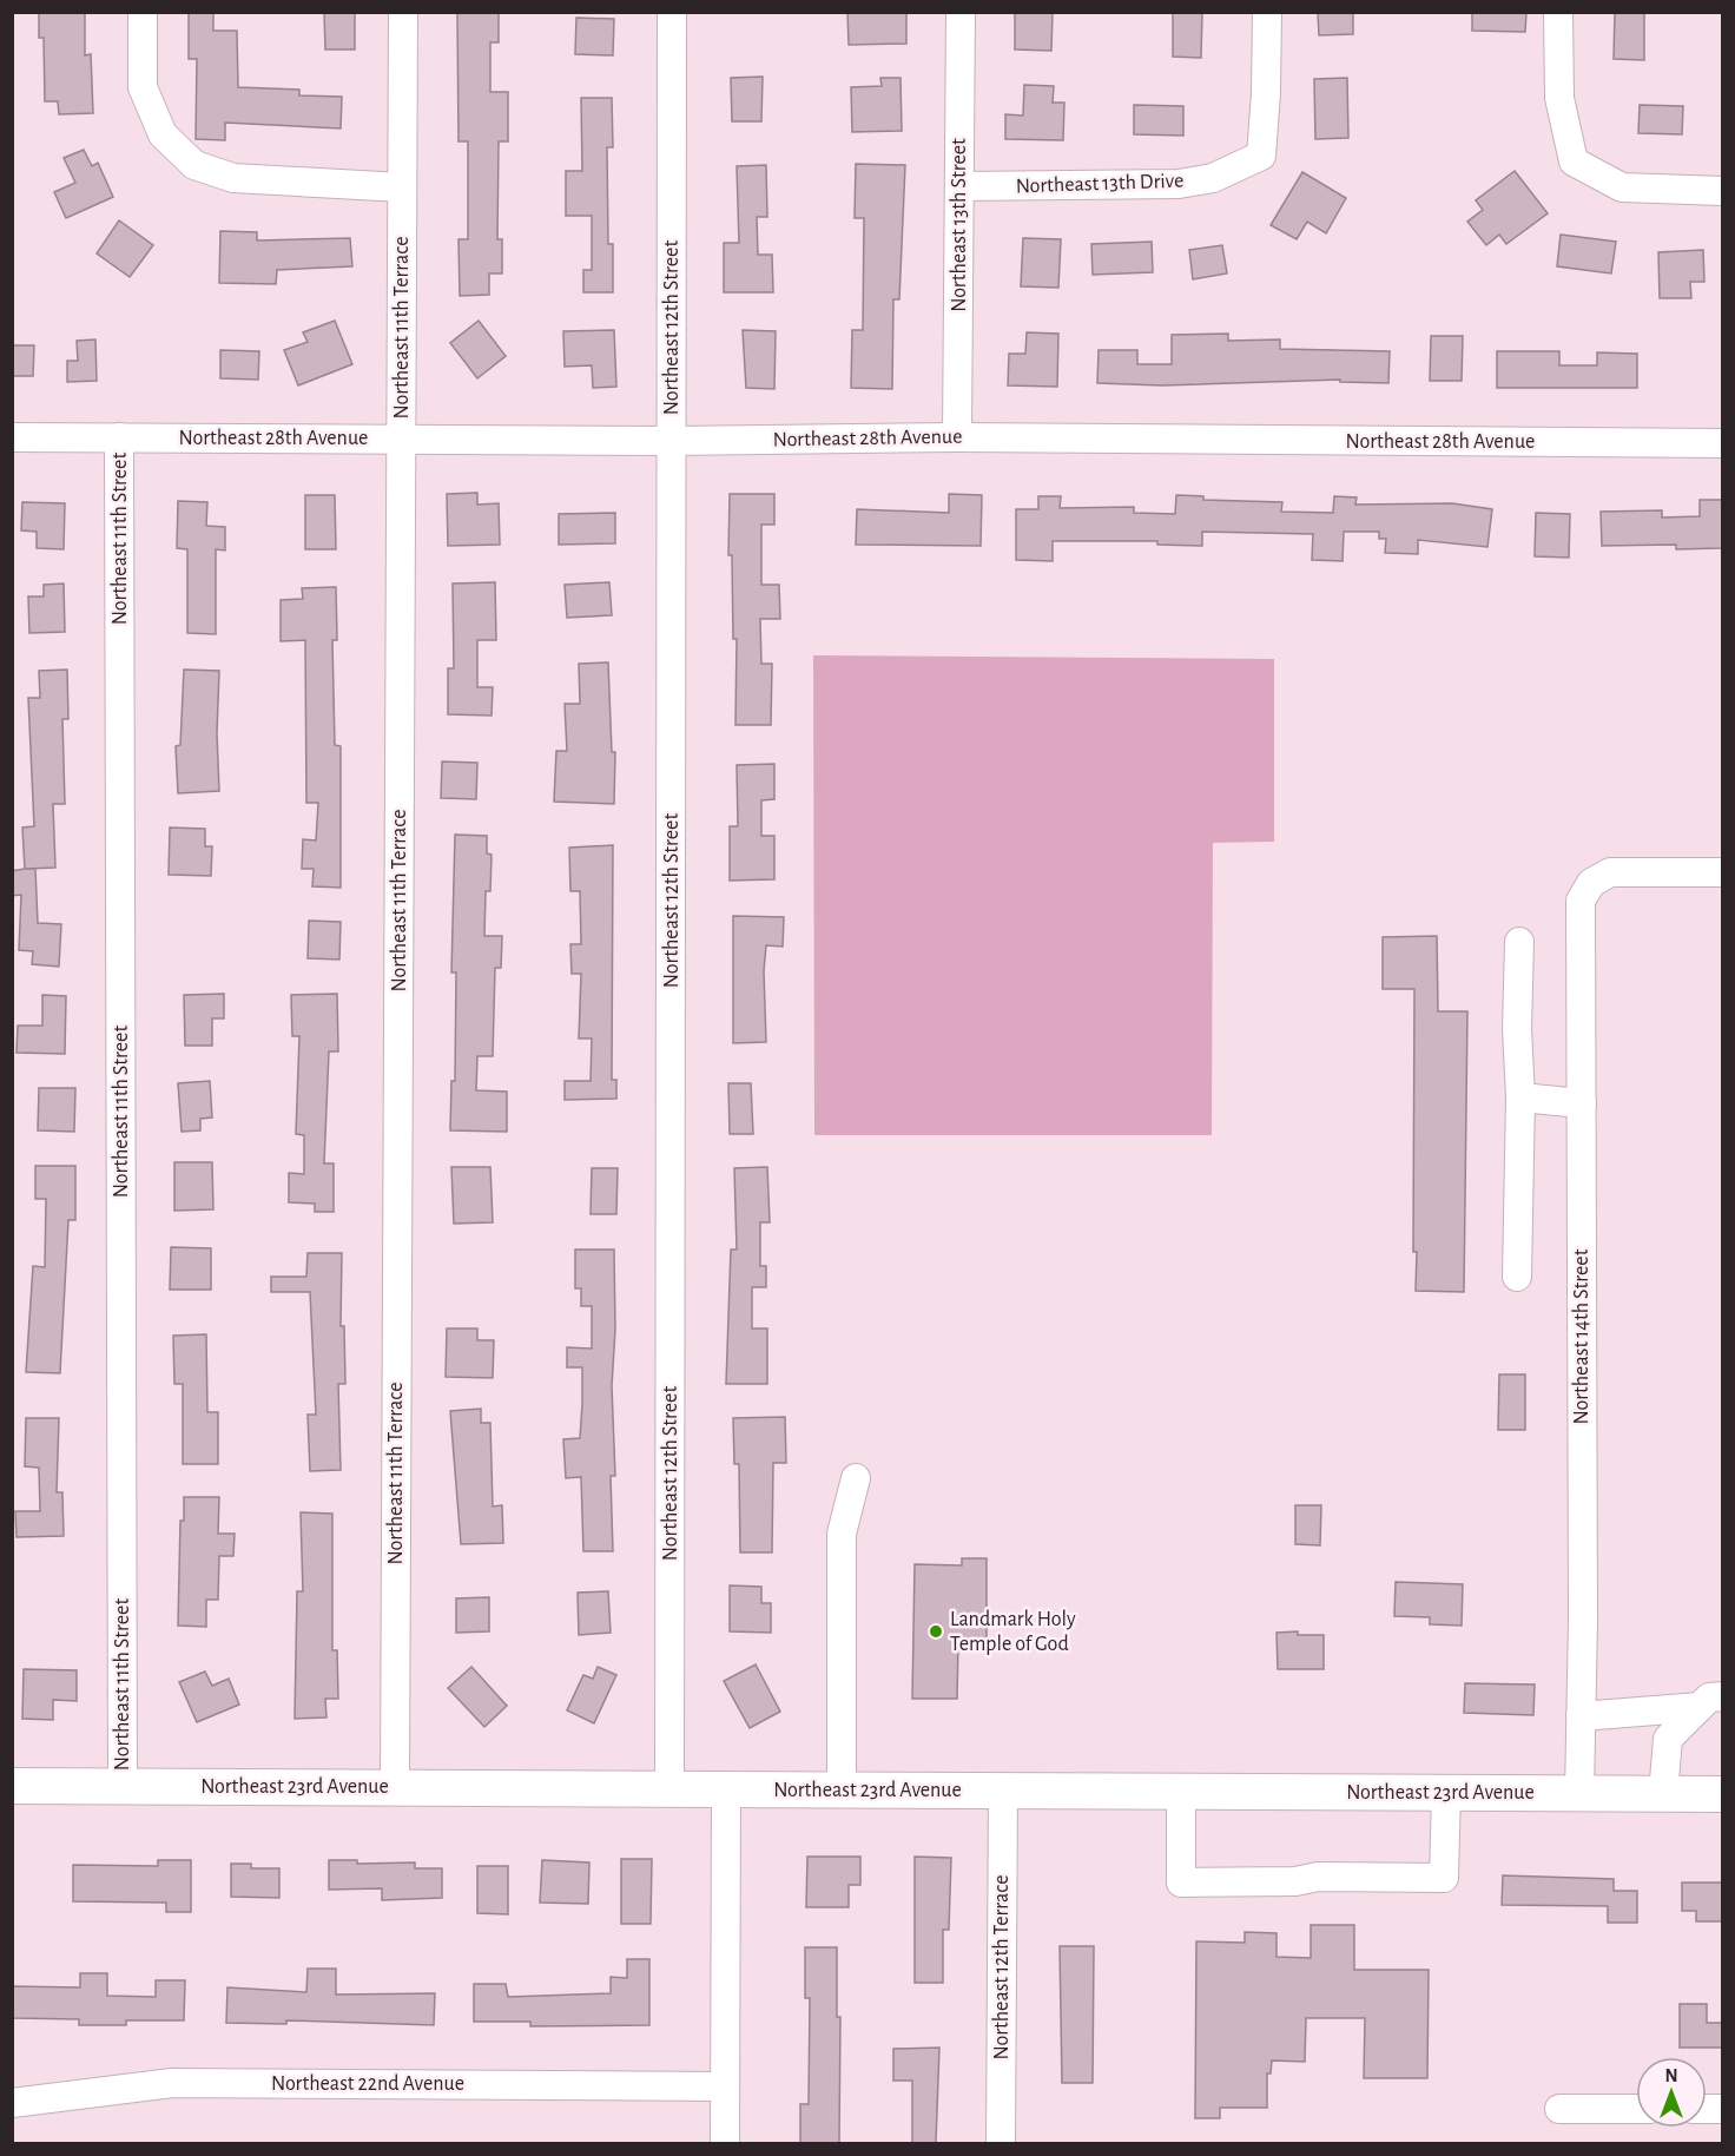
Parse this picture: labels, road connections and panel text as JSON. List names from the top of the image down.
{
  "streets": {
    "main road": ["Northeast 23rd Avenue"],
    "street": [
      "Northeast 13th Drive",
      "Northeast 13th Street",
      "Northeast 11th Terrace",
      "Northeast 12th Street",
      "Northeast 28th Avenue",
      "Northeast 11th Street",
      "Northeast 14th Street",
      "Northeast 12th Terrace",
      "Northeast 22nd Avenue"
    ]
  },
  "crossings": [
    ["Northeast 13th Drive", "Northeast 13th Street"],
    ["Northeast 13th Street", "Northeast 28th Avenue"],
    ["Northeast 11th Terrace", "Northeast 28th Avenue"],
    ["Northeast 11th Terrace", "Northeast 23rd Avenue"],
    ["Northeast 12th Street", "Northeast 28th Avenue"],
    ["Northeast 12th Street", "Northeast 23rd Avenue"],
    ["Northeast 28th Avenue", "Northeast 11th Street"],
    ["Northeast 11th Street", "Northeast 23rd Avenue"],
    ["Northeast 14th Street", "Northeast 23rd Avenue"],
    ["Northeast 23rd Avenue", "Northeast 12th Terrace"]
  ],
  "places": ["Landmark Holy Temple of God"],
  "north": "top"
}
